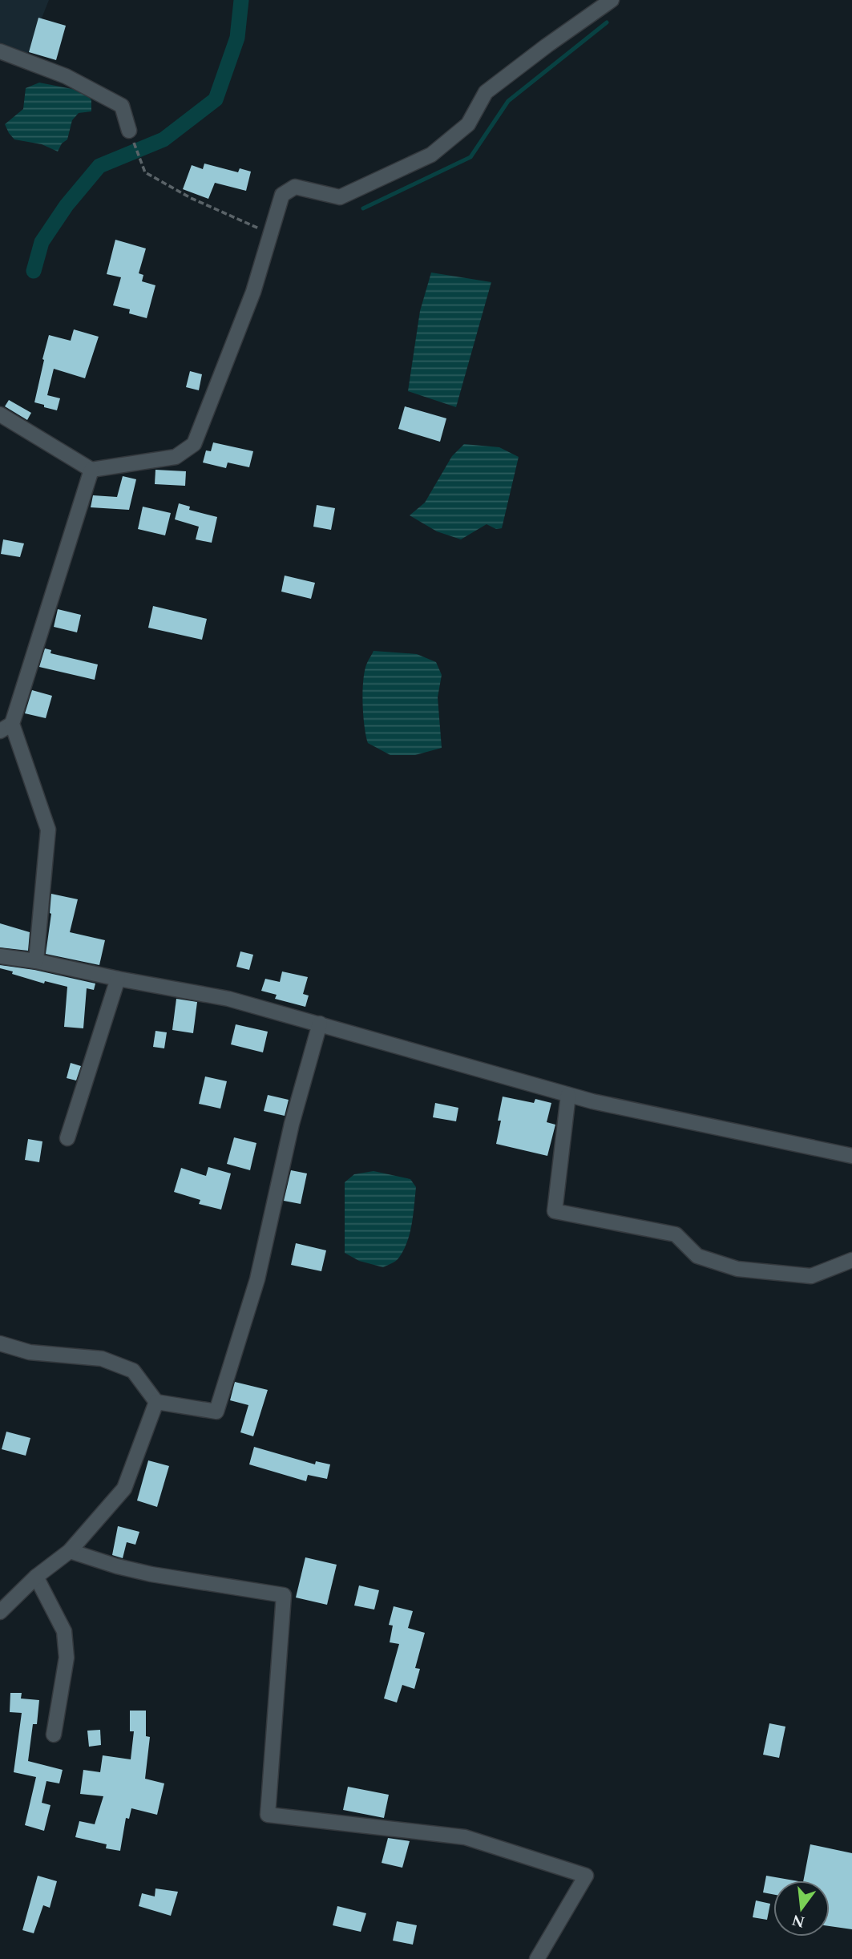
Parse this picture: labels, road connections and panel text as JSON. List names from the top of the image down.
{
  "north": "bottom"
}
